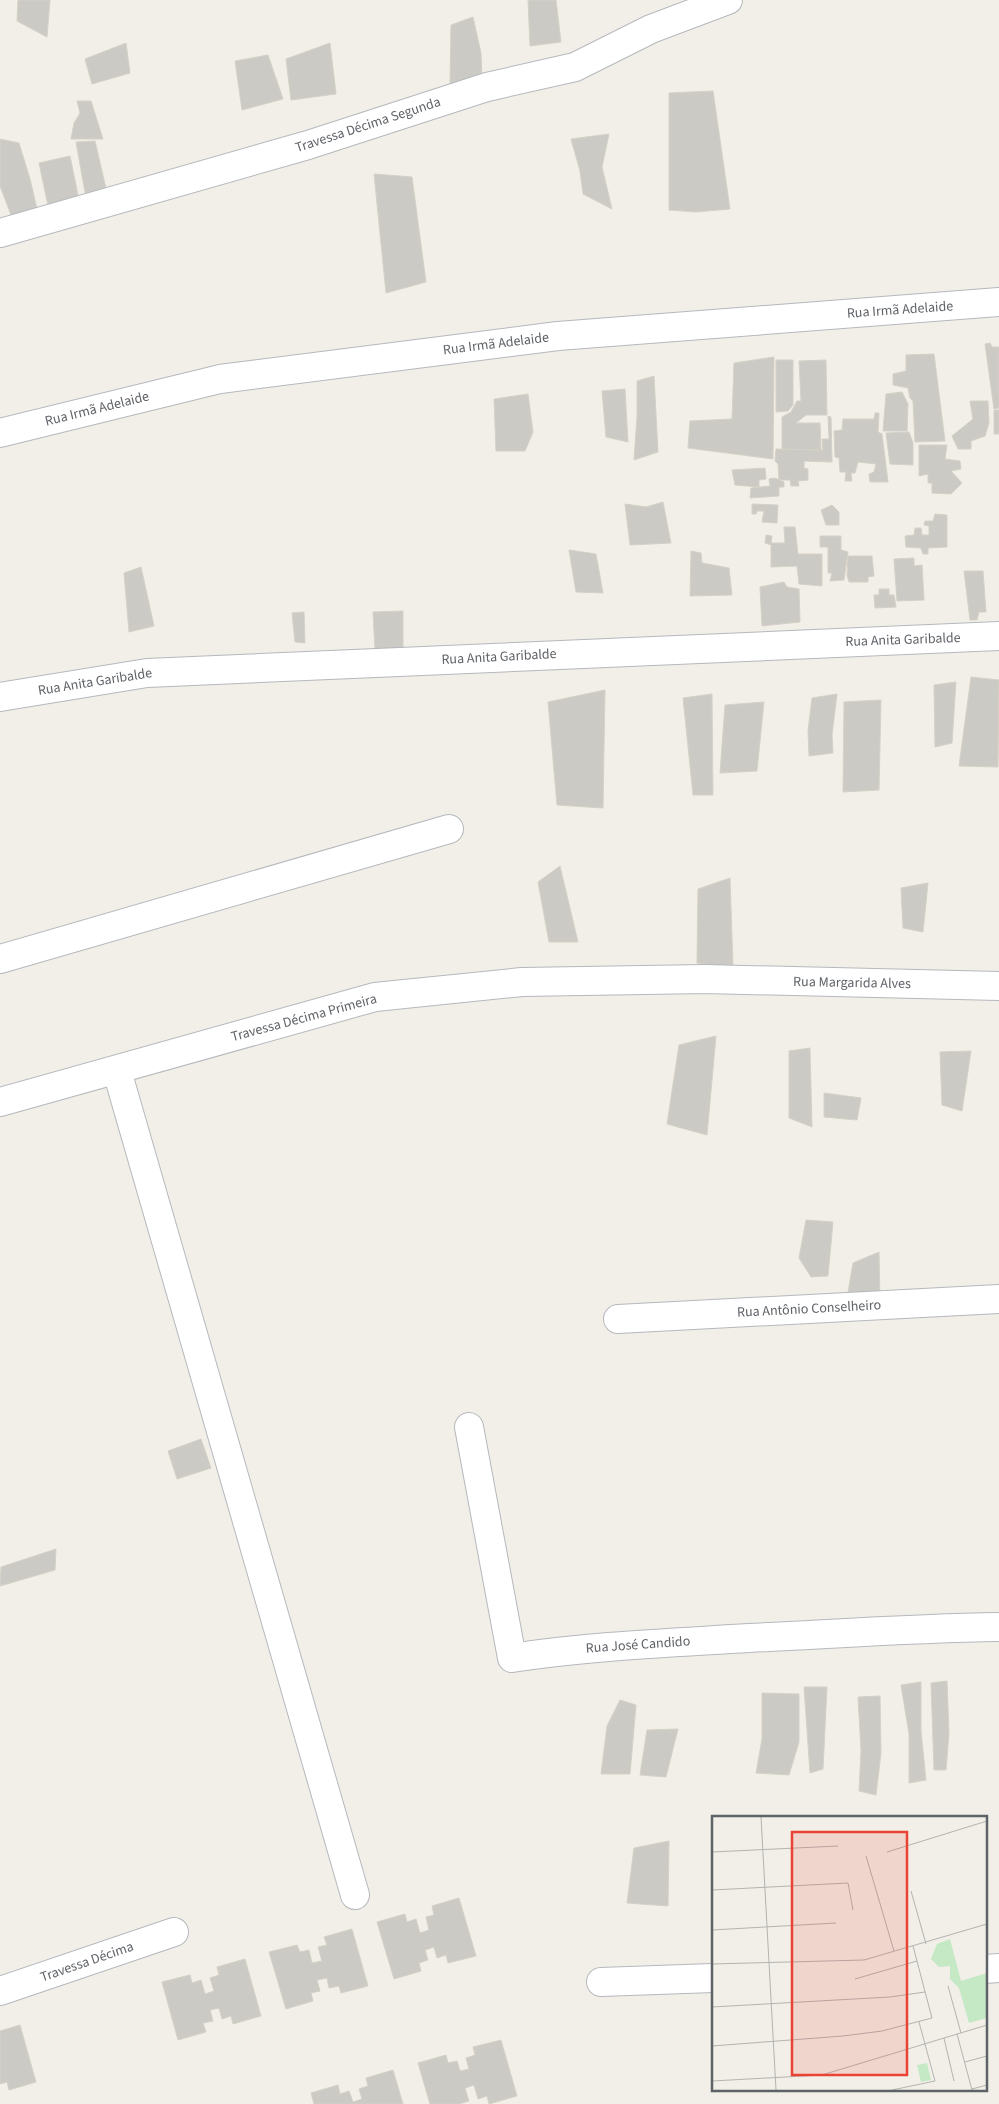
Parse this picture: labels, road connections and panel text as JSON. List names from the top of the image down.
{
  "streets": {
    "street": [
      "Travessa Décima Segunda",
      "Rua Irmã Adelaide",
      "Rua Anita Garibalde",
      "Rua Margarida Alves",
      "Travessa Décima Primeira",
      "Rua Antônio Conselheiro",
      "Rua José Candido",
      "Travessa Décima"
    ]
  },
  "crossings": [
    ["Rua Margarida Alves", "Travessa Décima Primeira"]
  ]
}
